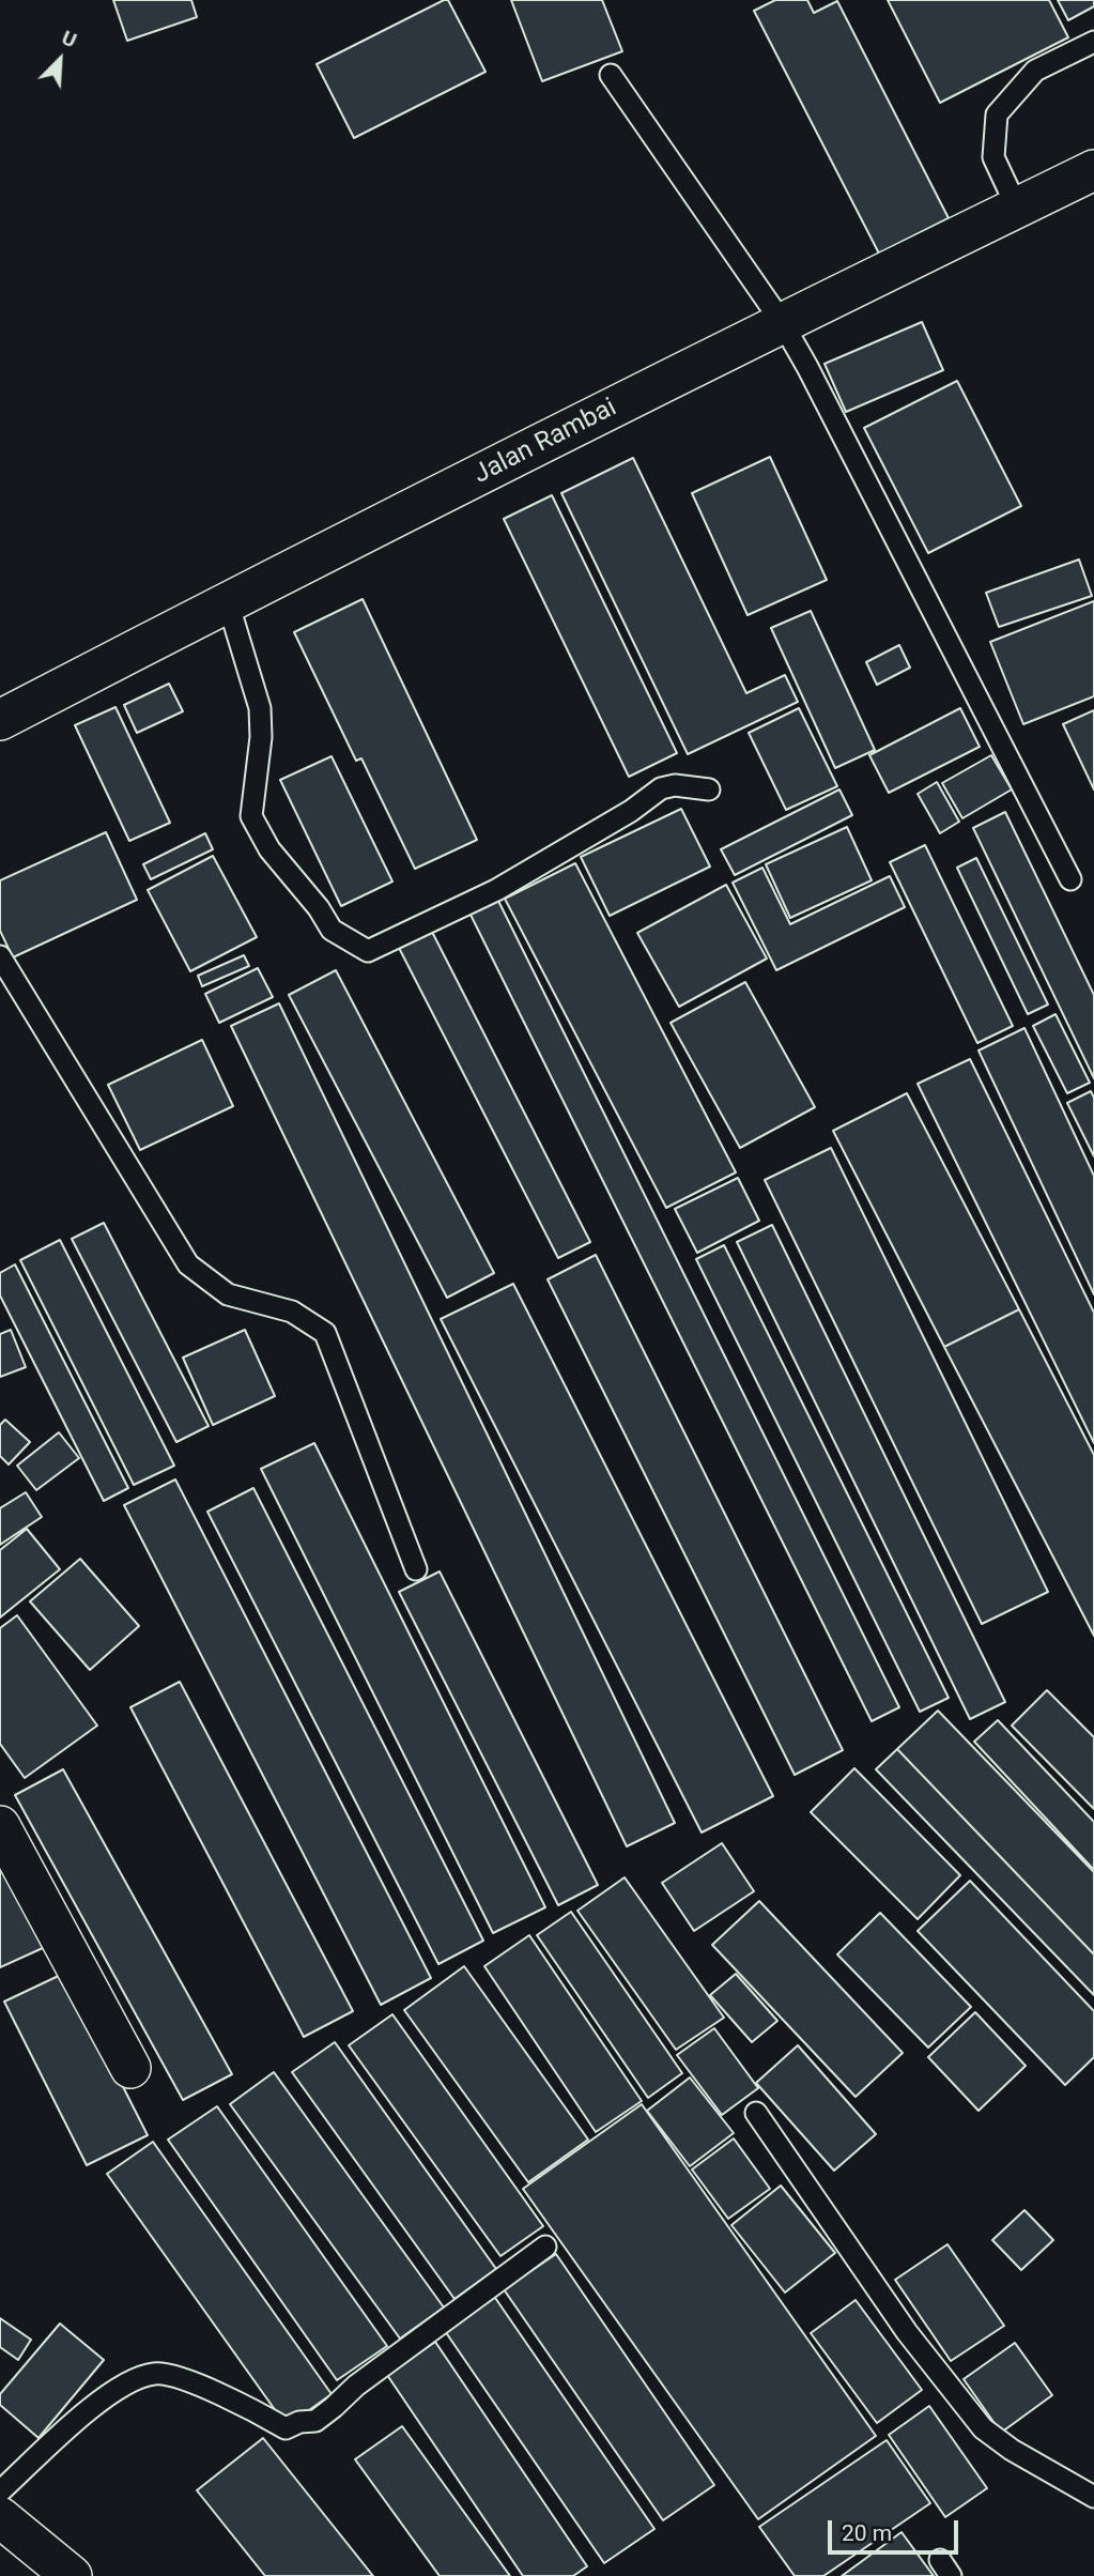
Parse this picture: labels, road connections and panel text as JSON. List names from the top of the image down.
{
  "streets": {
    "street": ["Jalan Rambai"]
  },
  "scale_bar": "20 m",
  "north": "top right"
}
